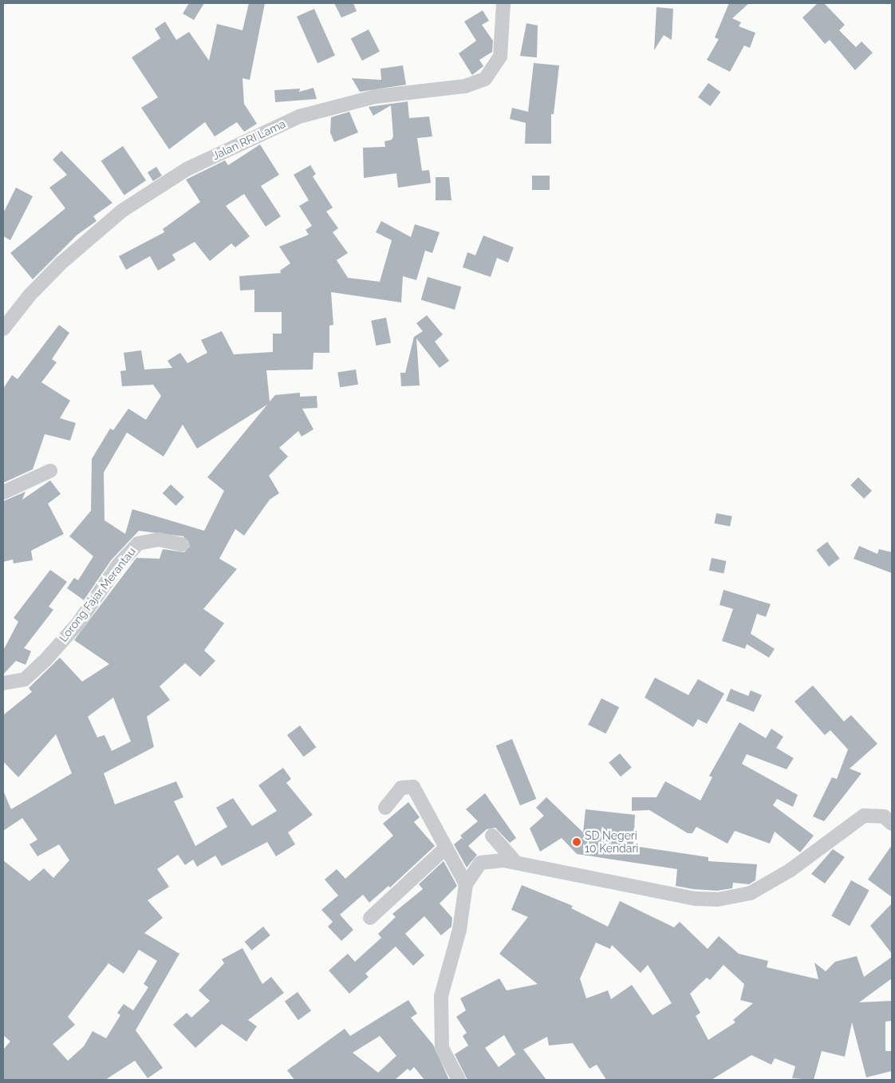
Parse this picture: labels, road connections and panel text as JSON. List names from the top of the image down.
{
  "streets": {
    "street": ["Jalan RRI Lama", "Lorong Fajar Merantau"]
  },
  "places": ["SD Negeri 10 Kendari"]
}
